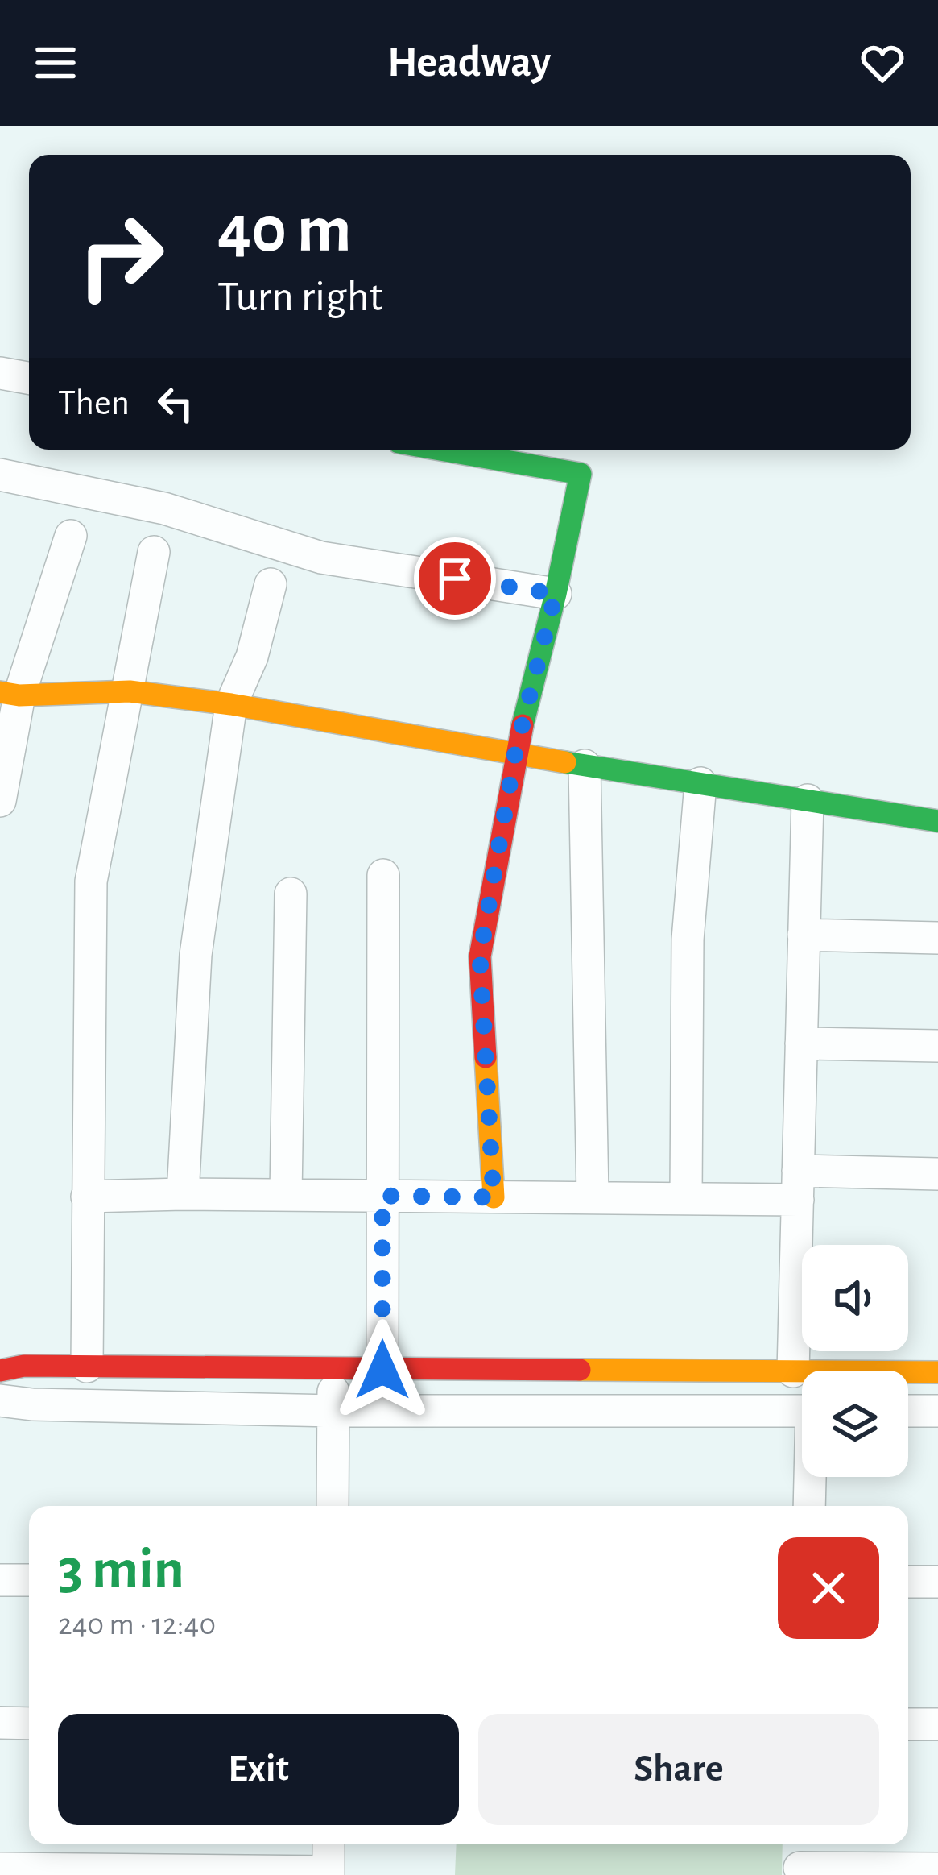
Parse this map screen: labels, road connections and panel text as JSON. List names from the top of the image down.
{
  "page": {
    "header": "Headway",
    "turn": ["40 m", "Turn right"],
    "then": "Then",
    "heading": ["3 min", "240 m · 12:40"],
    "buttons": ["Exit", "Share"]
  }
}
